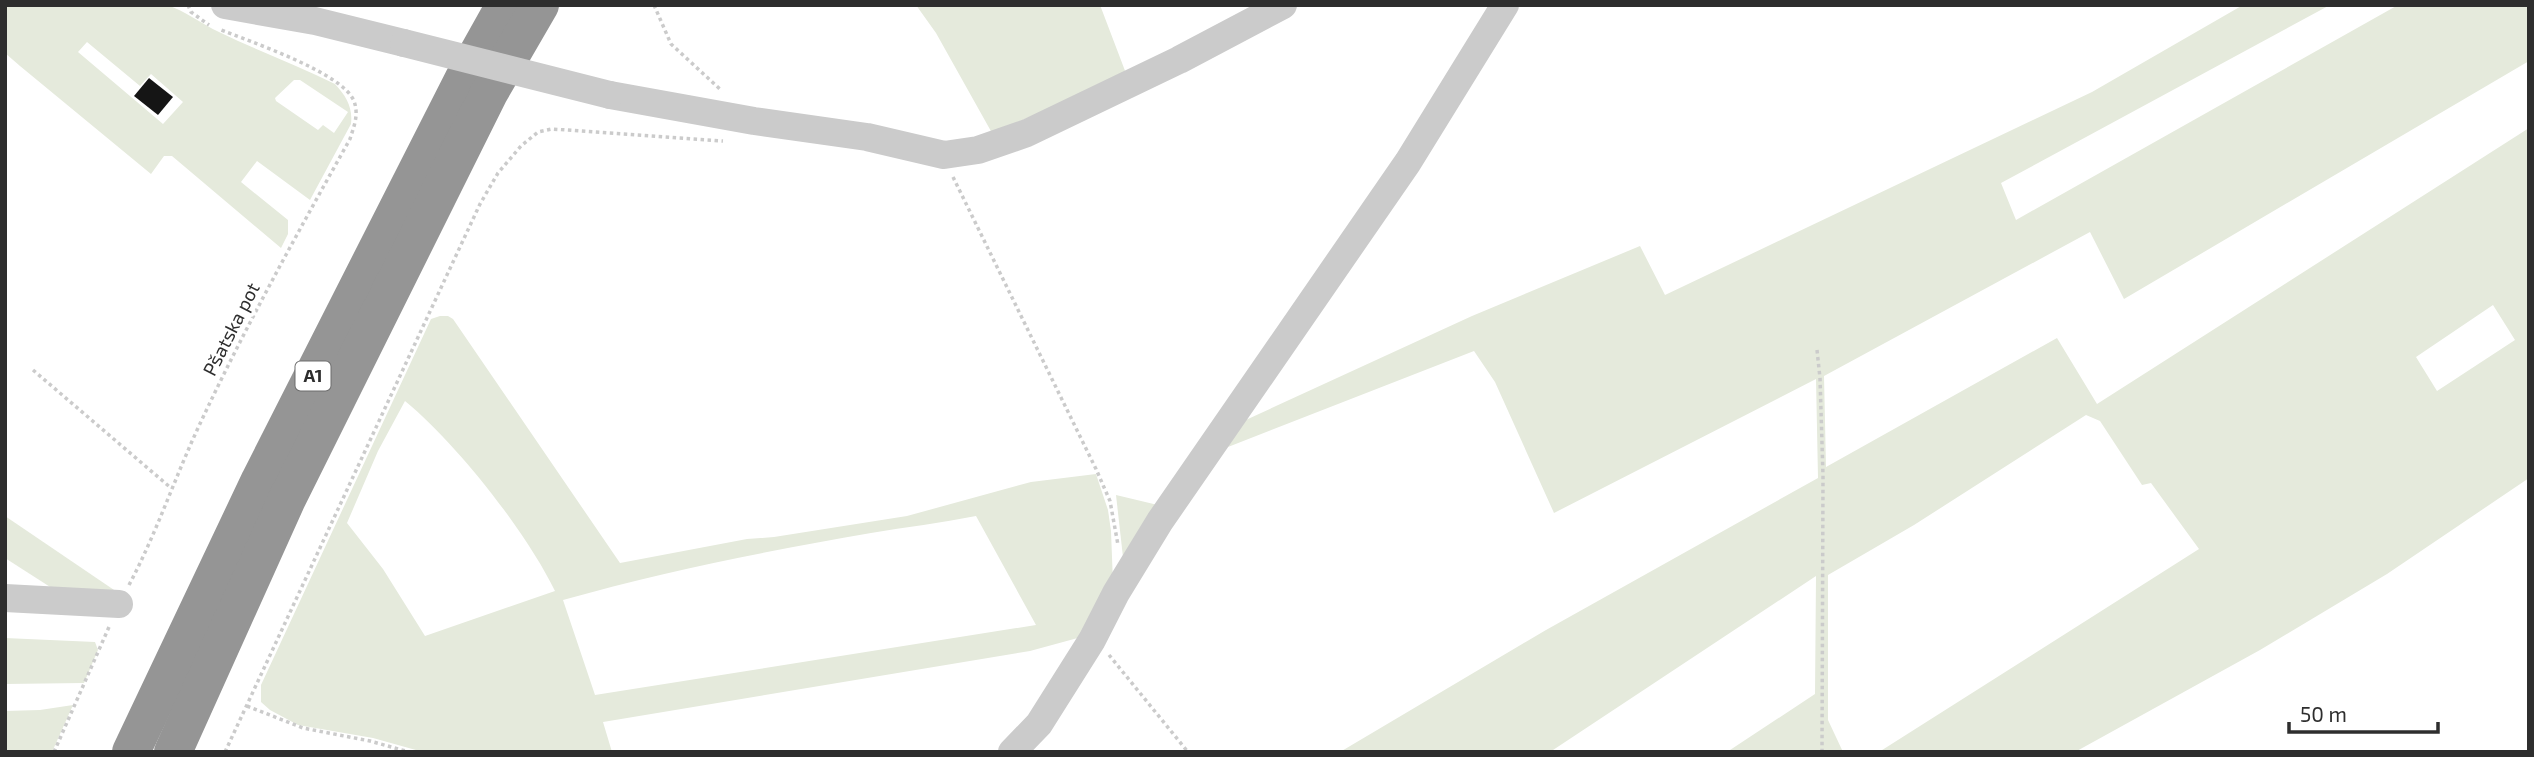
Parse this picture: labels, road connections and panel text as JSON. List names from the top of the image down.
{
  "streets": {
    "highway": ["A1"],
    "path": ["Pšatska pot"]
  },
  "scale_bar": "50 m"
}
